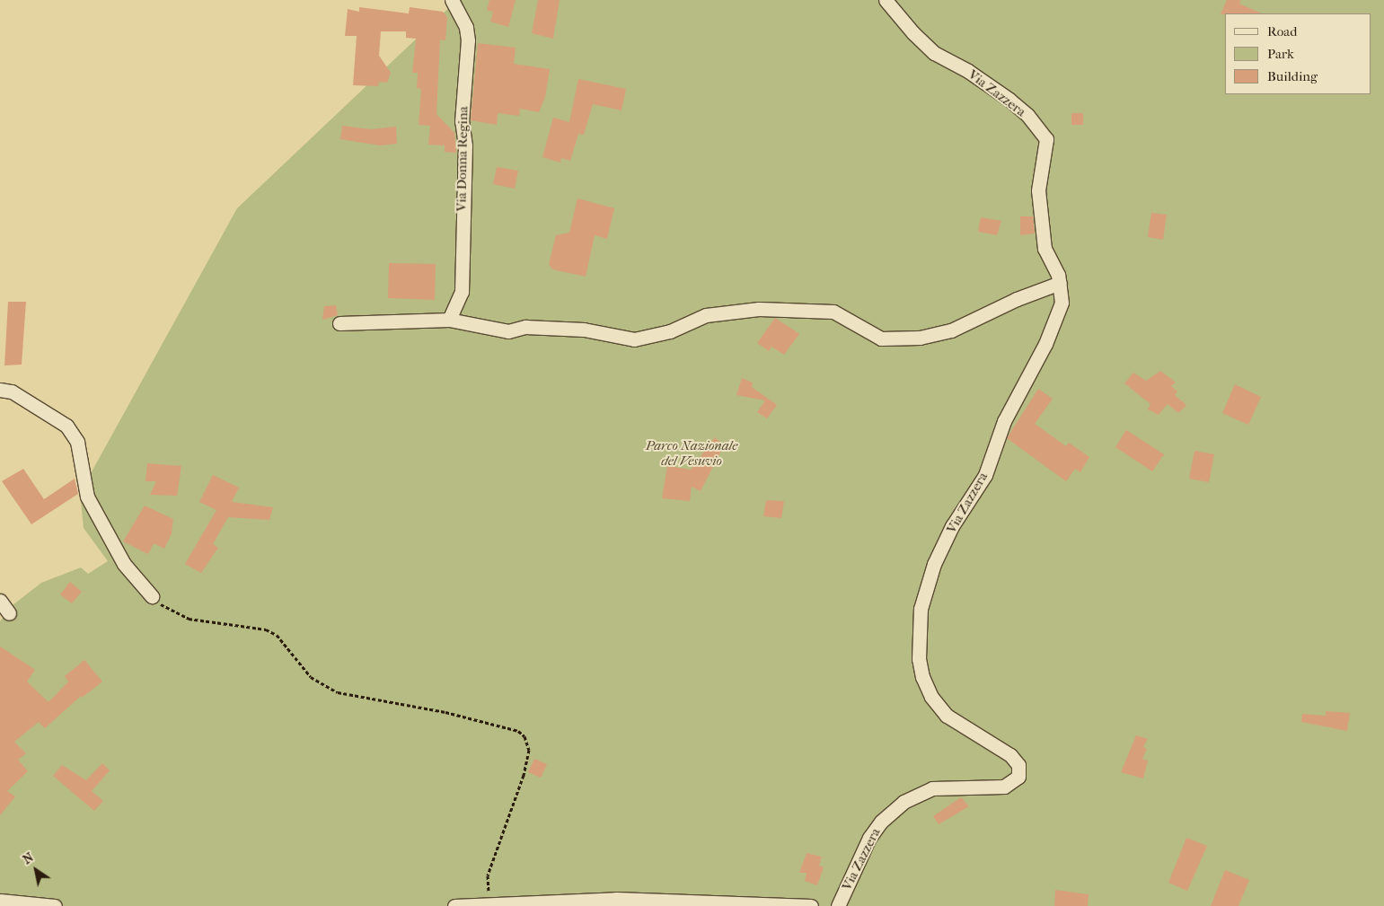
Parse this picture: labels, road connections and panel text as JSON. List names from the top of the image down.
{
  "streets": {
    "street": ["Via Zazzera", "Via Donna Regina"]
  },
  "parks": ["Parco Nazionale del Vesuvio"],
  "legend": ["Road", "Park", "Building"],
  "north": "top left"
}
